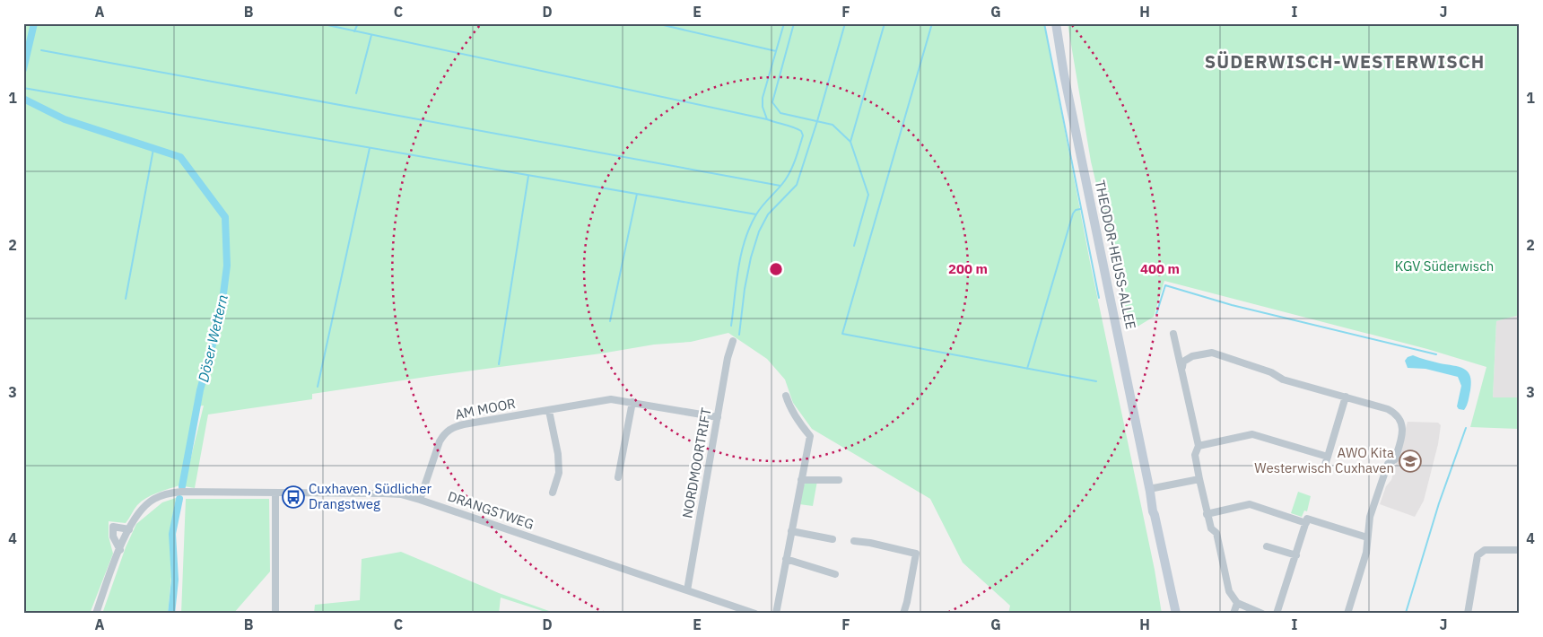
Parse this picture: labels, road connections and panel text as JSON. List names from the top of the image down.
{
  "streets": {
    "street": [
      "THEODOR-HEUSS-ALLEE",
      "AM MOOR",
      "NORDMOORTRIFT",
      "DRANGSTWEG"
    ]
  },
  "crossings": [
    ["AM MOOR", "NORDMOORTRIFT"],
    ["AM MOOR", "DRANGSTWEG"],
    ["NORDMOORTRIFT", "DRANGSTWEG"]
  ],
  "districts": ["SÜDERWISCH-WESTERWISCH"],
  "water": ["Döser Wettern"],
  "parks": ["KGV Süderwisch"],
  "places": {
    "school or university": ["AWO Kita Westerwisch Cuxhaven"],
    "bus stop": ["Cuxhaven, Südlicher Drangstweg"]
  },
  "grid": {
    "columns": [
      "A",
      "B",
      "C",
      "D",
      "E",
      "F",
      "G",
      "H",
      "I",
      "J"
    ],
    "rows": [
      "1",
      "2",
      "3",
      "4"
    ]
  },
  "rings": ["200 m", "400 m"]
}
